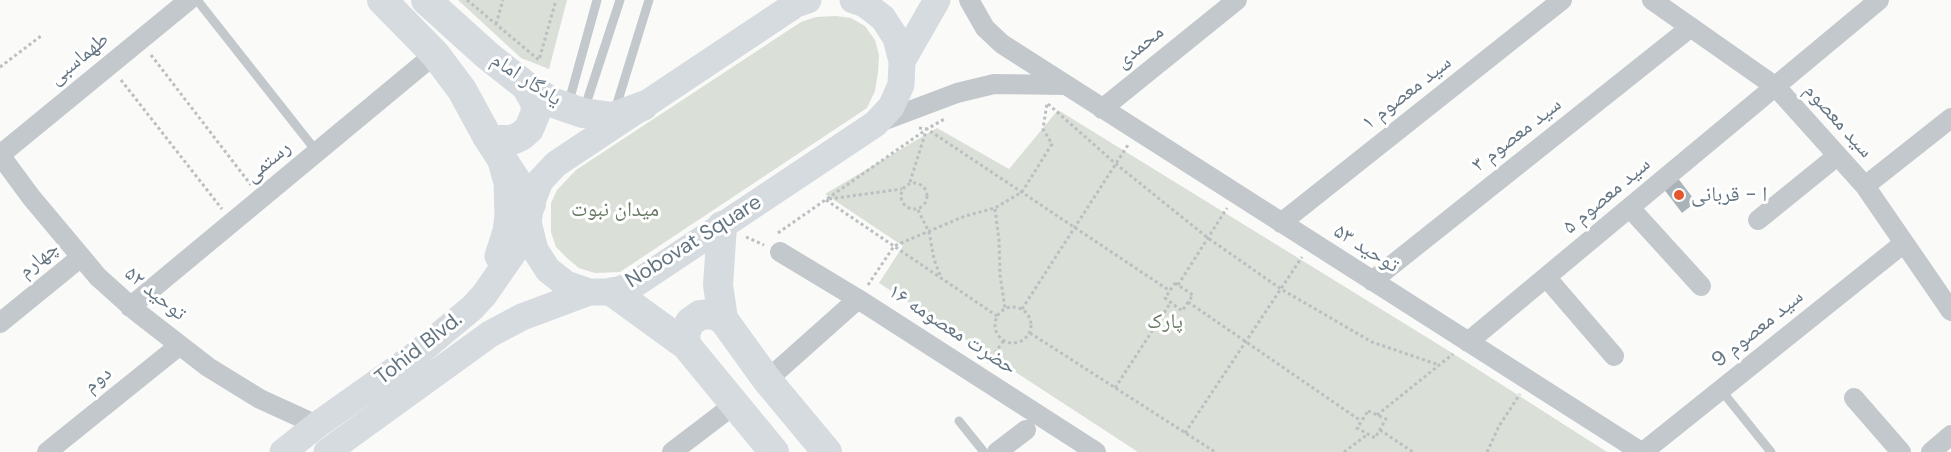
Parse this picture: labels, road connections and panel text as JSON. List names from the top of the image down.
{
  "streets": {
    "main road": ["یادگار امام", "Nobovat Square", "Tohid Blvd."],
    "street": [
      "محمدی",
      "طهماسبی",
      "سید معصوم ۱",
      "سید معصوم",
      "سید معصوم ۳",
      "رستمی",
      "سید معصوم ۵",
      "توحید ۵۳",
      "چهارم",
      "توحید ۵۲",
      "سید معصوم 9",
      "حضرت معصومه ۱۶",
      "دوم"
    ]
  },
  "crossings": [
    ["محمدی", "توحید ۵۳"],
    ["طهماسبی", "توحید ۵۲"],
    ["سید معصوم ۱", "توحید ۵۳"],
    ["سید معصوم", "سید معصوم ۳"],
    ["سید معصوم", "سید معصوم ۵"],
    ["سید معصوم", "سید معصوم 9"],
    ["سید معصوم ۳", "توحید ۵۳"],
    ["رستمی", "توحید ۵۲"],
    ["سید معصوم ۵", "توحید ۵۳"],
    ["Nobovat Square", "Tohid Blvd."],
    ["توحید ۵۳", "سید معصوم 9"],
    ["چهارم", "توحید ۵۲"],
    ["توحید ۵۲", "Tohid Blvd."],
    ["توحید ۵۲", "دوم"]
  ],
  "parks": ["میدان نبوت", "پارک"],
  "places": ["ا - قربانی"]
}
